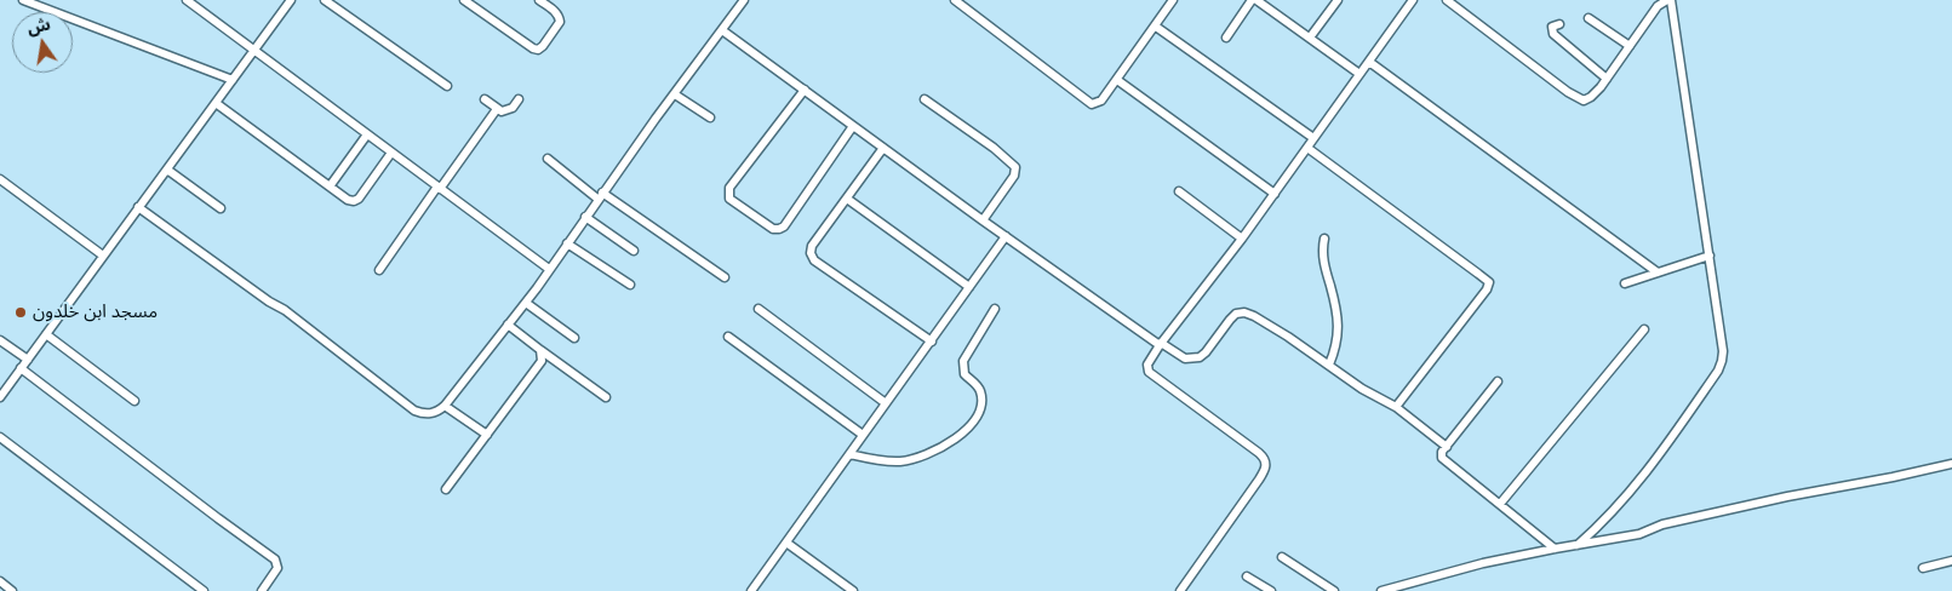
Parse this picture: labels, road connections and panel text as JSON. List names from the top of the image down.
{
  "places": ["مسجد ابن خلدون"],
  "north": "top"
}
